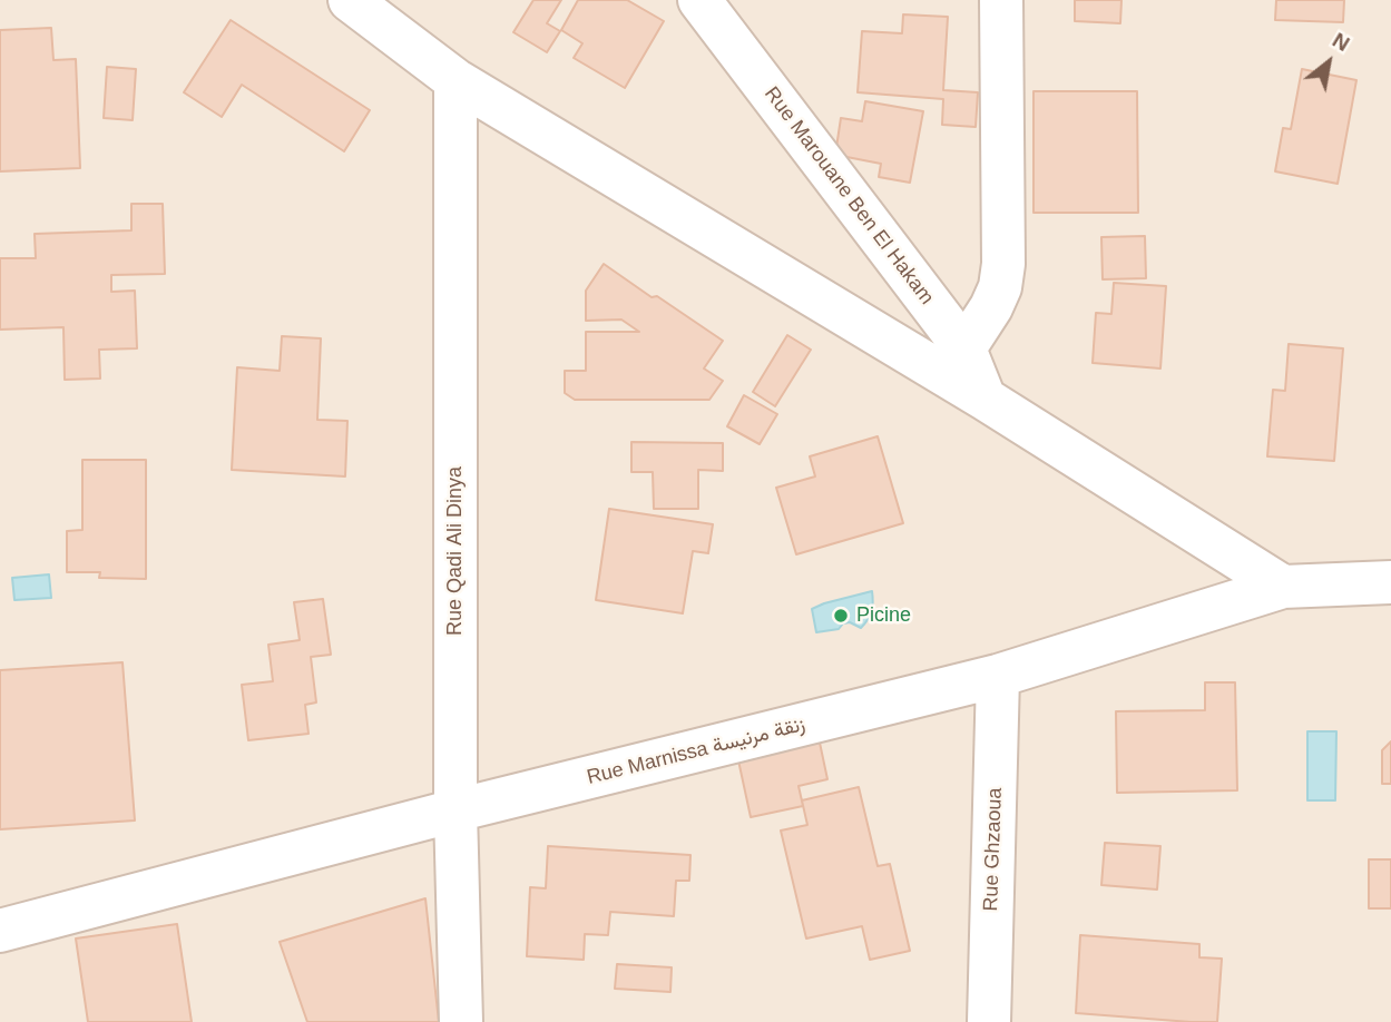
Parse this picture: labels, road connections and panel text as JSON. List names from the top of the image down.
{
  "streets": {
    "street": [
      "Rue Marouane Ben El Hakam",
      "Rue Qadi Ali Dinya",
      "Rue Marnissa زنقة مرنيسة",
      "Rue Ghzaoua"
    ]
  },
  "crossings": [
    ["Rue Qadi Ali Dinya", "Rue Marnissa زنقة مرنيسة"],
    ["Rue Marnissa زنقة مرنيسة", "Rue Ghzaoua"]
  ],
  "places": ["Picine"],
  "north": "top right"
}
